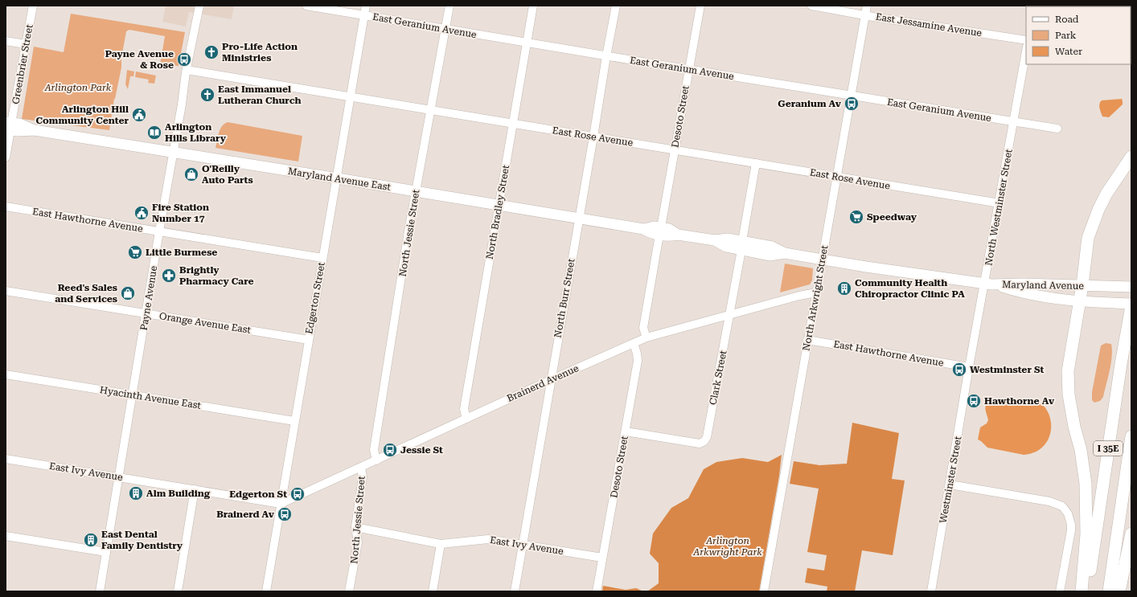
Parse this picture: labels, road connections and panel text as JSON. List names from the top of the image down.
{
  "streets": {
    "highway": ["I 35E"],
    "main road": ["Maryland Avenue East", "Maryland Avenue"],
    "street": [
      "East Jessamine Avenue",
      "East Geranium Avenue",
      "Greenbrier Street",
      "Desoto Street",
      "East Rose Avenue",
      "North Westminster Street",
      "North Bradley Street",
      "East Hawthorne Avenue",
      "North Jessie Street",
      "Payne Avenue",
      "Edgerton Street",
      "North Burr Street",
      "North Arkwright Street",
      "Orange Avenue East",
      "Clark Street",
      "Brainerd Avenue",
      "Hyacinth Avenue East",
      "East Ivy Avenue",
      "Westminster Street"
    ]
  },
  "crossings": [
    ["East Jessamine Avenue", "North Arkwright Street"],
    ["East Geranium Avenue", "Desoto Street"],
    ["East Geranium Avenue", "North Westminster Street"],
    ["East Geranium Avenue", "North Bradley Street"],
    ["East Geranium Avenue", "North Jessie Street"],
    ["East Geranium Avenue", "Edgerton Street"],
    ["East Geranium Avenue", "North Burr Street"],
    ["East Geranium Avenue", "North Arkwright Street"],
    ["Greenbrier Street", "Maryland Avenue East"],
    ["Desoto Street", "East Rose Avenue"],
    ["Desoto Street", "Maryland Avenue East"],
    ["Desoto Street", "Clark Street"],
    ["Desoto Street", "Brainerd Avenue"],
    ["Desoto Street", "East Ivy Avenue"],
    ["East Rose Avenue", "North Westminster Street"],
    ["East Rose Avenue", "North Bradley Street"],
    ["East Rose Avenue", "North Jessie Street"],
    ["East Rose Avenue", "Payne Avenue"],
    ["East Rose Avenue", "Edgerton Street"],
    ["East Rose Avenue", "North Burr Street"],
    ["East Rose Avenue", "North Arkwright Street"],
    ["East Rose Avenue", "Clark Street"],
    ["Maryland Avenue East", "North Westminster Street"],
    ["Maryland Avenue East", "North Bradley Street"],
    ["Maryland Avenue East", "North Jessie Street"],
    ["Maryland Avenue East", "Maryland Avenue"],
    ["Maryland Avenue East", "Payne Avenue"],
    ["Maryland Avenue East", "Edgerton Street"],
    ["Maryland Avenue East", "North Burr Street"],
    ["Maryland Avenue East", "North Arkwright Street"],
    ["Maryland Avenue East", "Clark Street"],
    ["North Westminster Street", "East Hawthorne Avenue"],
    ["North Westminster Street", "Westminster Street"],
    ["North Bradley Street", "Brainerd Avenue"],
    ["East Hawthorne Avenue", "Payne Avenue"],
    ["East Hawthorne Avenue", "Edgerton Street"],
    ["East Hawthorne Avenue", "North Arkwright Street"],
    ["East Hawthorne Avenue", "Westminster Street"],
    ["North Jessie Street", "Brainerd Avenue"],
    ["North Jessie Street", "East Ivy Avenue"],
    ["Maryland Avenue", "I 35E"],
    ["Payne Avenue", "Orange Avenue East"],
    ["Payne Avenue", "Hyacinth Avenue East"],
    ["Payne Avenue", "East Ivy Avenue"],
    ["Edgerton Street", "Orange Avenue East"],
    ["Edgerton Street", "Brainerd Avenue"],
    ["Edgerton Street", "Hyacinth Avenue East"],
    ["Edgerton Street", "East Ivy Avenue"],
    ["North Burr Street", "Brainerd Avenue"],
    ["North Burr Street", "East Ivy Avenue"],
    ["North Arkwright Street", "Brainerd Avenue"],
    ["Clark Street", "Brainerd Avenue"],
    ["Brainerd Avenue", "East Ivy Avenue"]
  ],
  "parks": ["Arlington Park", "Arlington Arkwright Park"],
  "places": {
    "church": ["Pro-Life Action Ministries", "East Immanuel Lutheran Church"],
    "bus stop": [
      "Payne Avenue & Rose",
      "Geranium Av",
      "Westminster St",
      "Hawthorne Av",
      "Jessie St",
      "Edgerton St",
      "Brainerd Av"
    ],
    "public building": ["Arlington Hill Community Center", "Fire Station Number 17"],
    "library": ["Arlington Hills Library"],
    "shop": ["O'Reilly Auto Parts", "Reed's Sales and Services"],
    "supermarket": ["Speedway", "Little Burmese"],
    "pharmacy": ["Brightly Pharmacy Care"],
    "building": ["Community Health Chiropractor Clinic PA", "Alm Building", "East Dental Family Dentistry"]
  },
  "legend": ["Road", "Park", "Water"]
}
